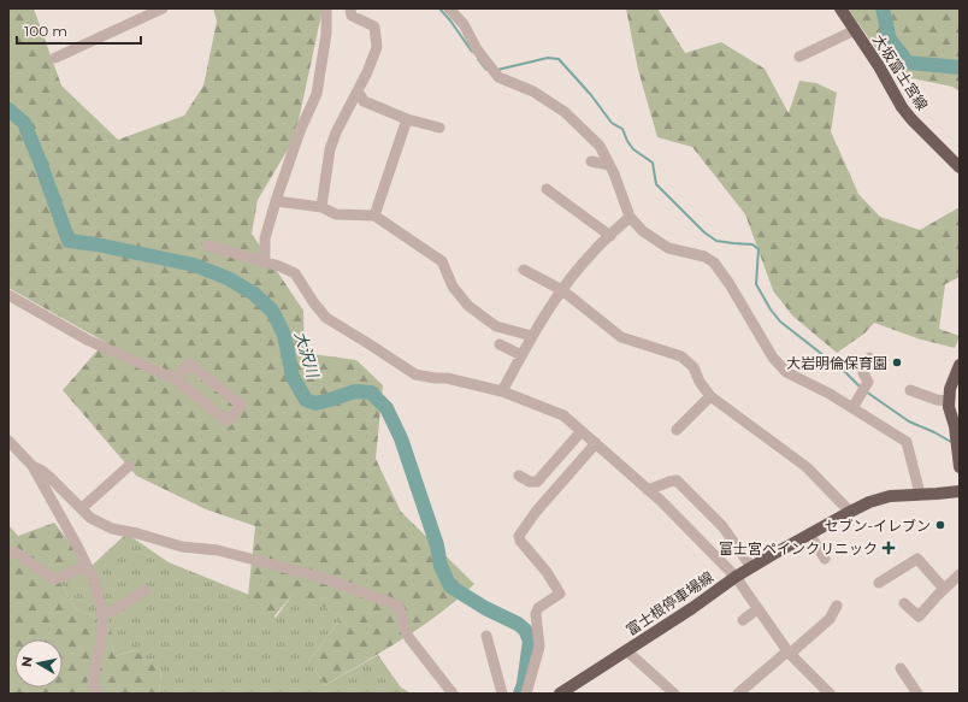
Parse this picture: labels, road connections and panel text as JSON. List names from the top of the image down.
{
  "streets": {
    "main road": ["大坂富士宮線", "富士根停車場線"]
  },
  "water": ["大沢川"],
  "places": {
    "other": ["大岩明倫保育園", "セブン-イレブン"],
    "health": ["富士宮ペインクリニック"]
  },
  "scale_bar": "100 m",
  "north": "left"
}
